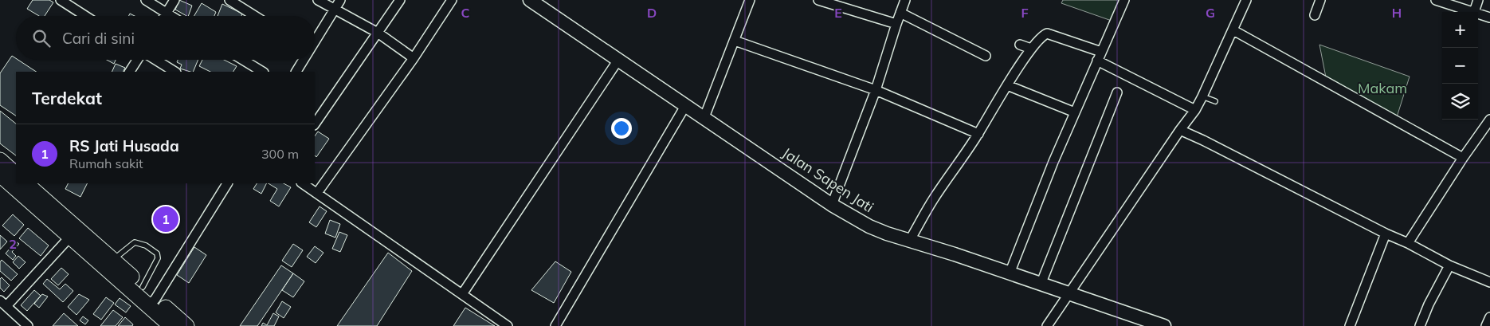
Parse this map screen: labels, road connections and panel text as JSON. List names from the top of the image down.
{
  "streets": {
    "street": ["Jalan Sapen Jati"]
  },
  "parks": ["Makam"],
  "page": {
    "map_buttons": ["+", "−"],
    "search": "Cari di sini",
    "heading": "Terdekat",
    "list": [
      {
        "mark": "1",
        "name": "RS Jati Husada",
        "note": "Rumah sakit",
        "value": "300 m"
      }
    ],
    "pins": "1"
  },
  "grid": {
    "columns": [
      "C",
      "D",
      "E",
      "F",
      "G",
      "H"
    ],
    "rows": ["2"]
  }
}
